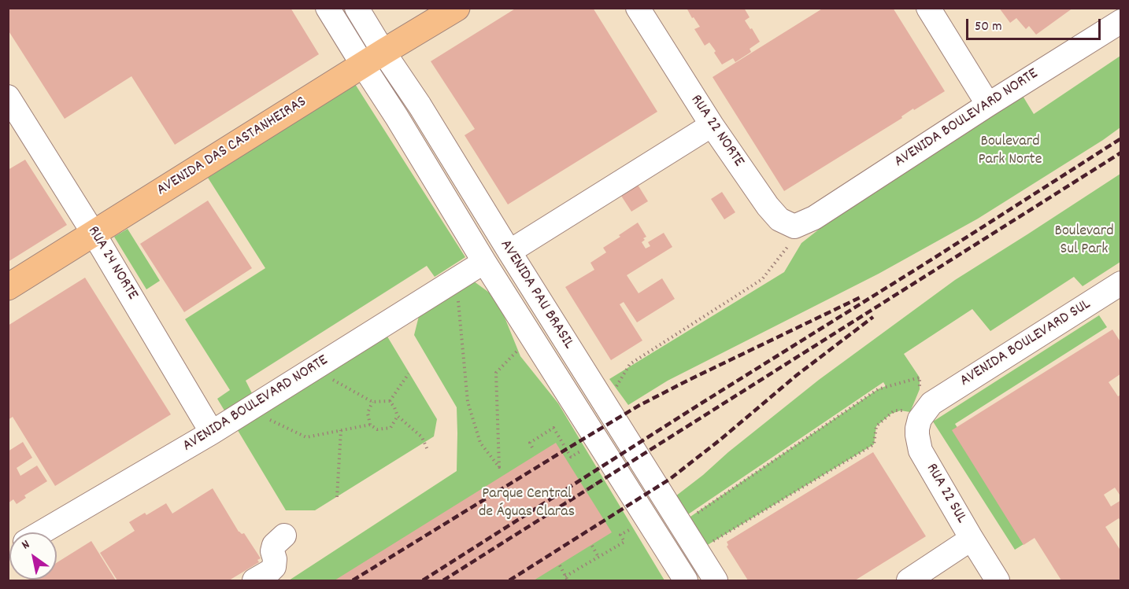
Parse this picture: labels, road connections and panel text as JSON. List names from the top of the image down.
{
  "streets": {
    "main road": ["AVENIDA DAS CASTANHEIRAS"],
    "street": [
      "AVENIDA BOULEVARD NORTE",
      "RUA 22 NORTE",
      "RUA 24 NORTE",
      "AVENIDA PAU BRASIL",
      "AVENIDA BOULEVARD SUL",
      "RUA 22 SUL"
    ]
  },
  "crossings": [
    ["AVENIDA BOULEVARD NORTE", "RUA 22 NORTE"],
    ["AVENIDA BOULEVARD NORTE", "RUA 24 NORTE"],
    ["AVENIDA BOULEVARD NORTE", "AVENIDA PAU BRASIL"],
    ["AVENIDA DAS CASTANHEIRAS", "RUA 24 NORTE"],
    ["AVENIDA DAS CASTANHEIRAS", "AVENIDA PAU BRASIL"],
    ["AVENIDA BOULEVARD SUL", "RUA 22 SUL"]
  ],
  "parks": ["Boulevard Park Norte", "Boulevard Sul Park", "Parque Central de Águas Claras"],
  "scale_bar": "50 m",
  "north": "top left"
}
